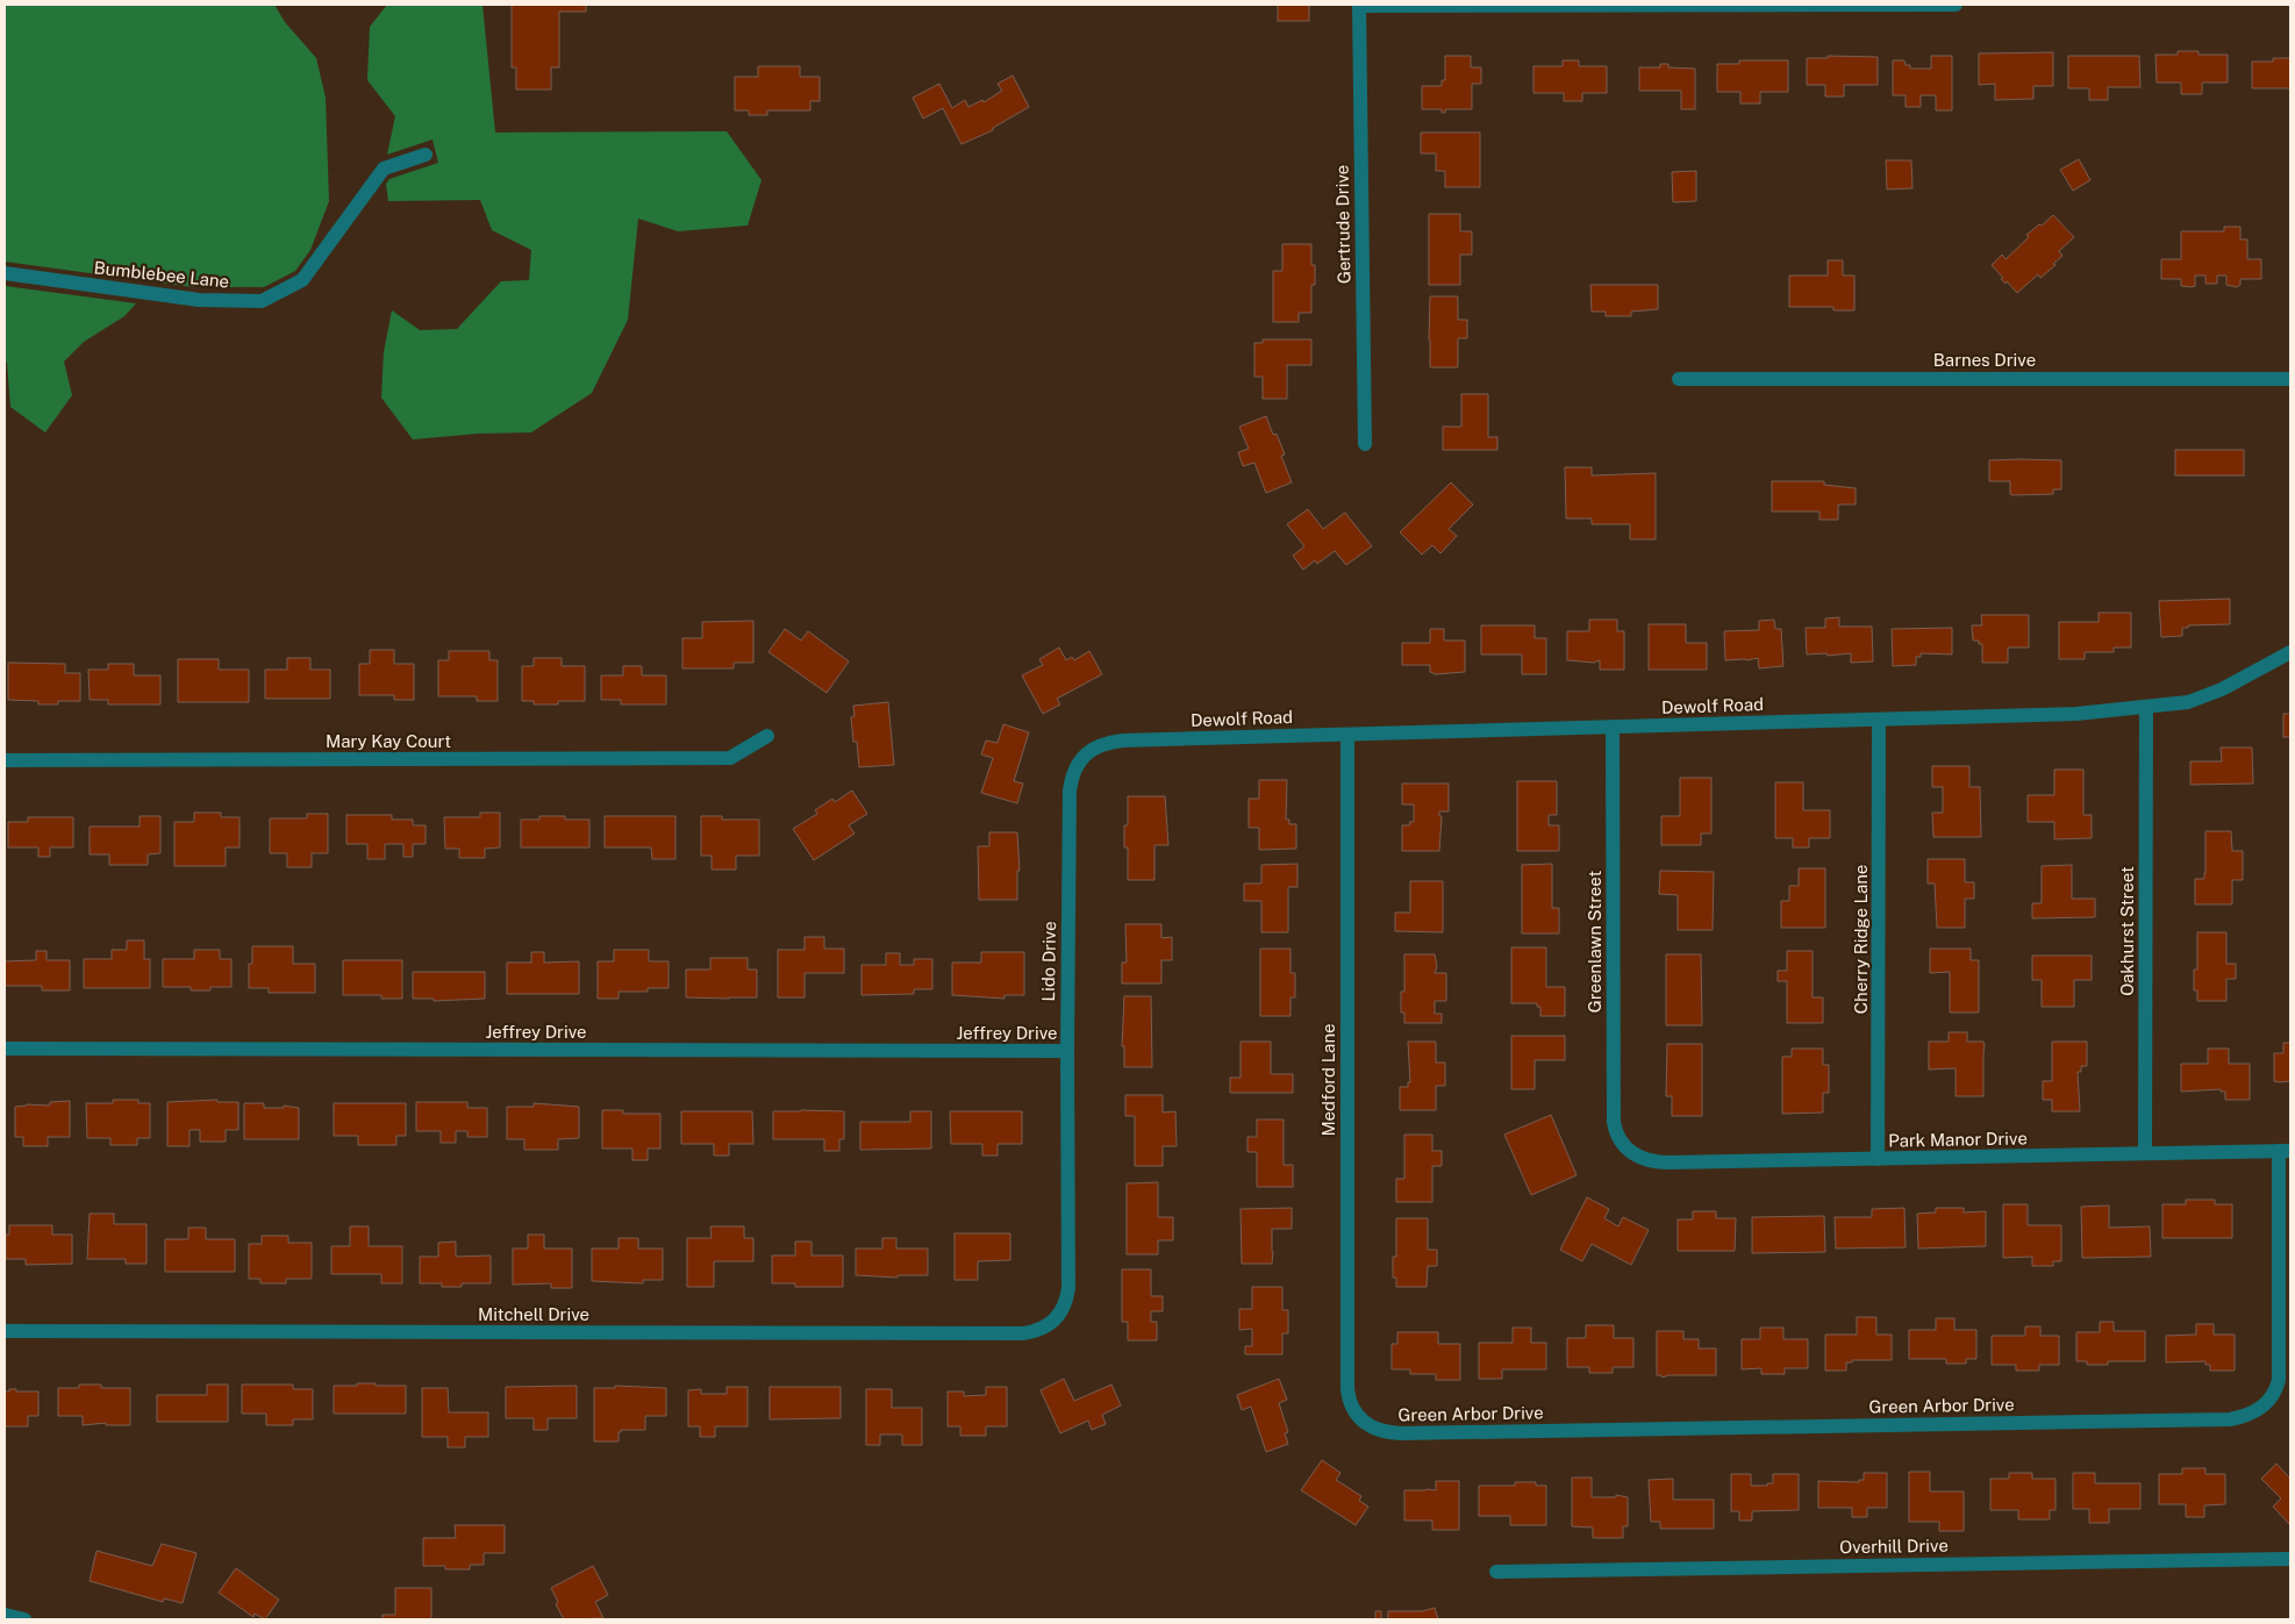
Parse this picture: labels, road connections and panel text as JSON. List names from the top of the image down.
{
  "streets": {
    "street": [
      "Gertrude Drive",
      "Bumblebee Lane",
      "Barnes Drive",
      "Dewolf Road",
      "Mary Kay Court",
      "Oakhurst Street",
      "Cherry Ridge Lane",
      "Greenlawn Street",
      "Lido Drive",
      "Jeffrey Drive",
      "Medford Lane",
      "Park Manor Drive",
      "Mitchell Drive",
      "Green Arbor Drive",
      "Overhill Drive"
    ]
  },
  "crossings": [
    ["Dewolf Road", "Oakhurst Street"],
    ["Dewolf Road", "Cherry Ridge Lane"],
    ["Dewolf Road", "Greenlawn Street"],
    ["Dewolf Road", "Lido Drive"],
    ["Dewolf Road", "Medford Lane"],
    ["Oakhurst Street", "Park Manor Drive"],
    ["Cherry Ridge Lane", "Park Manor Drive"],
    ["Greenlawn Street", "Park Manor Drive"],
    ["Lido Drive", "Jeffrey Drive"],
    ["Lido Drive", "Mitchell Drive"],
    ["Medford Lane", "Green Arbor Drive"],
    ["Park Manor Drive", "Green Arbor Drive"]
  ]
}
